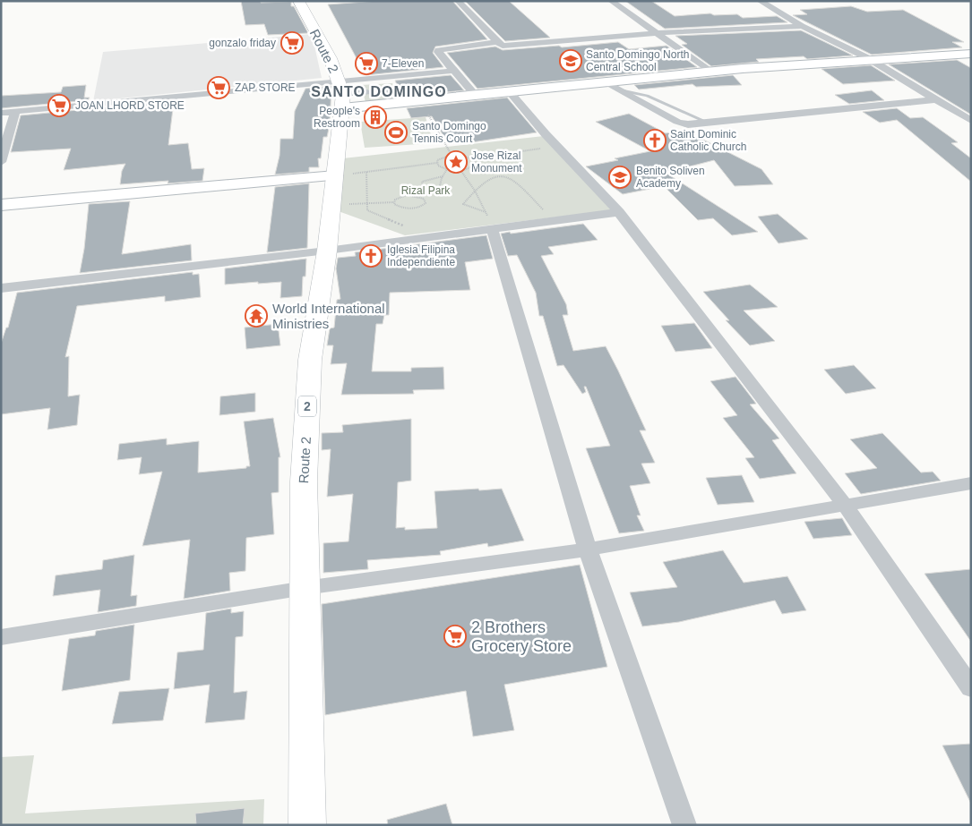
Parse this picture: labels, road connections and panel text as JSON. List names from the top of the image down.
{
  "streets": {
    "highway": ["Route 2", "2"]
  },
  "districts": ["SANTO DOMINGO"],
  "parks": ["Rizal Park"],
  "places": {
    "supermarket": [
      "gonzalo friday",
      "7-Eleven",
      "ZAP STORE",
      "JOAN LHORD STORE",
      "2 Brothers Grocery Store"
    ],
    "school or university": ["Santo Domingo North Central School", "Benito Soliven Academy"],
    "building": ["People's Restroom"],
    "sports": ["Santo Domingo Tennis Court"],
    "church": ["Saint Dominic Catholic Church", "Iglesia Filipina Independiente"],
    "place": ["Jose Rizal Monument"],
    "temple": ["World International Ministries"]
  }
}
